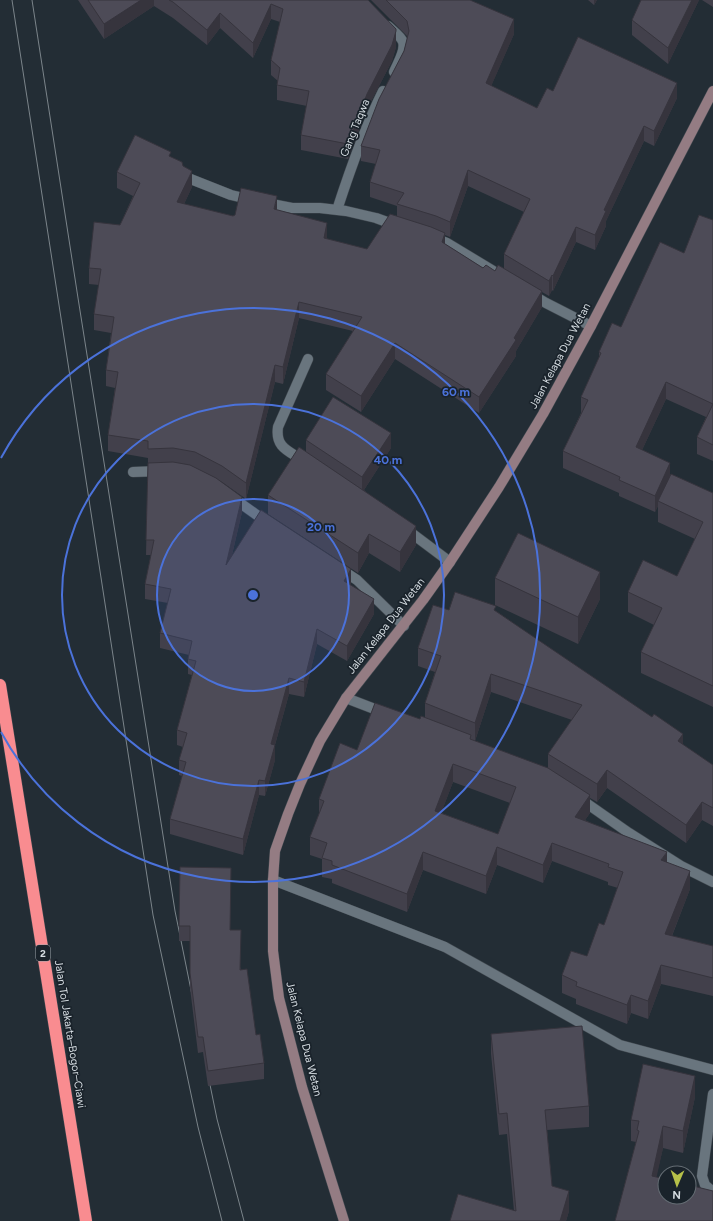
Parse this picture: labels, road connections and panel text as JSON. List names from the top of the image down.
{
  "streets": {
    "highway": ["2", "Jalan Tol Jakarta–Bogor–Ciawi"],
    "street": ["Gang Taqwa", "Jalan Kelapa Dua Wetan"]
  },
  "north": "bottom",
  "rings": ["60 m", "40 m", "20 m"]
}
